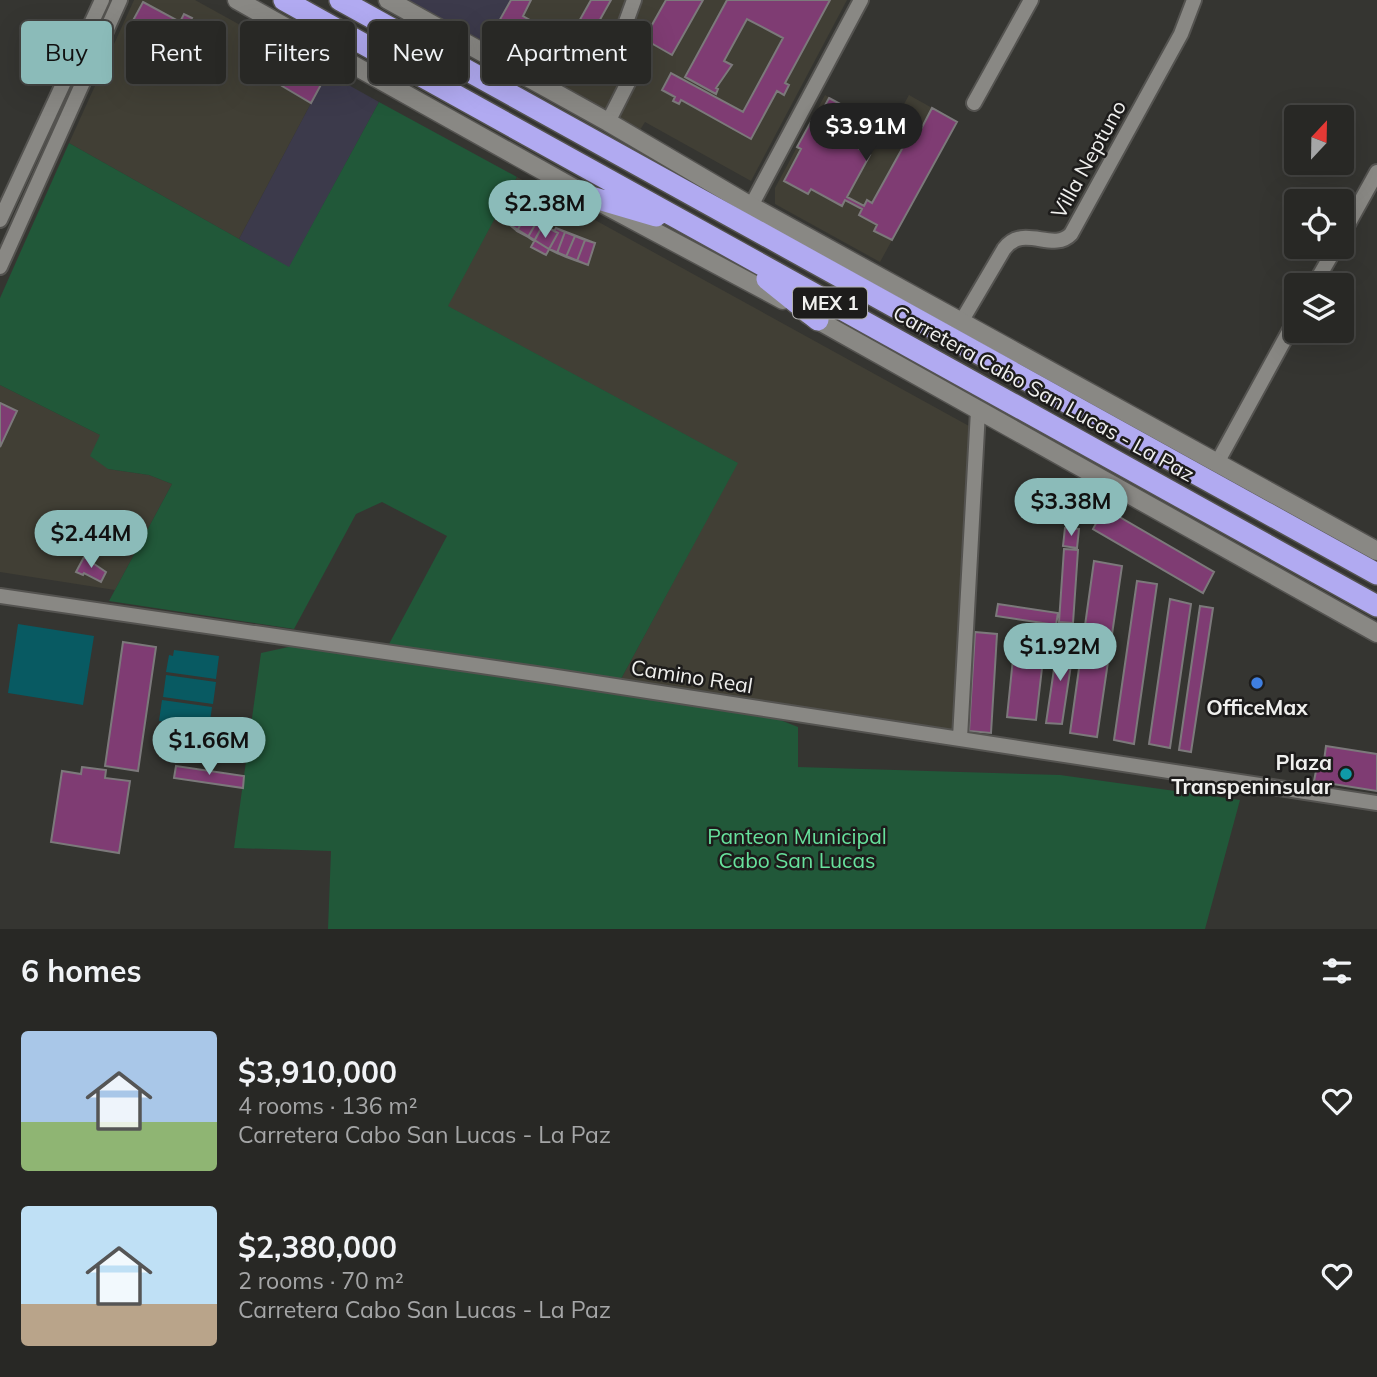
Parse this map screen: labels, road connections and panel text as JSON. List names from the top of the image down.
{
  "streets": {
    "highway": ["MEX 1", "Carretera Cabo San Lucas - La Paz"],
    "street": ["Villa Neptuno", "Camino Real"]
  },
  "parks": ["Panteon Municipal Cabo San Lucas"],
  "places": ["OfficeMax", "Plaza Transpeninsular"],
  "north": "top",
  "page": {
    "chip": [
      "Buy",
      "Rent",
      "Filters",
      "New",
      "Apartment"
    ],
    "price": [
      "$3.91M",
      "$2.38M",
      "$3.38M",
      "$2.44M",
      "$1.92M",
      "$1.66M"
    ],
    "heading": "6 homes",
    "list": [
      {
        "name": "$3,910,000",
        "note": "4 rooms · 136 m² · Carretera Cabo San Lucas - La Paz"
      },
      {
        "name": "$2,380,000",
        "note": "2 rooms · 70 m² · Carretera Cabo San Lucas - La Paz"
      }
    ]
  }
}
